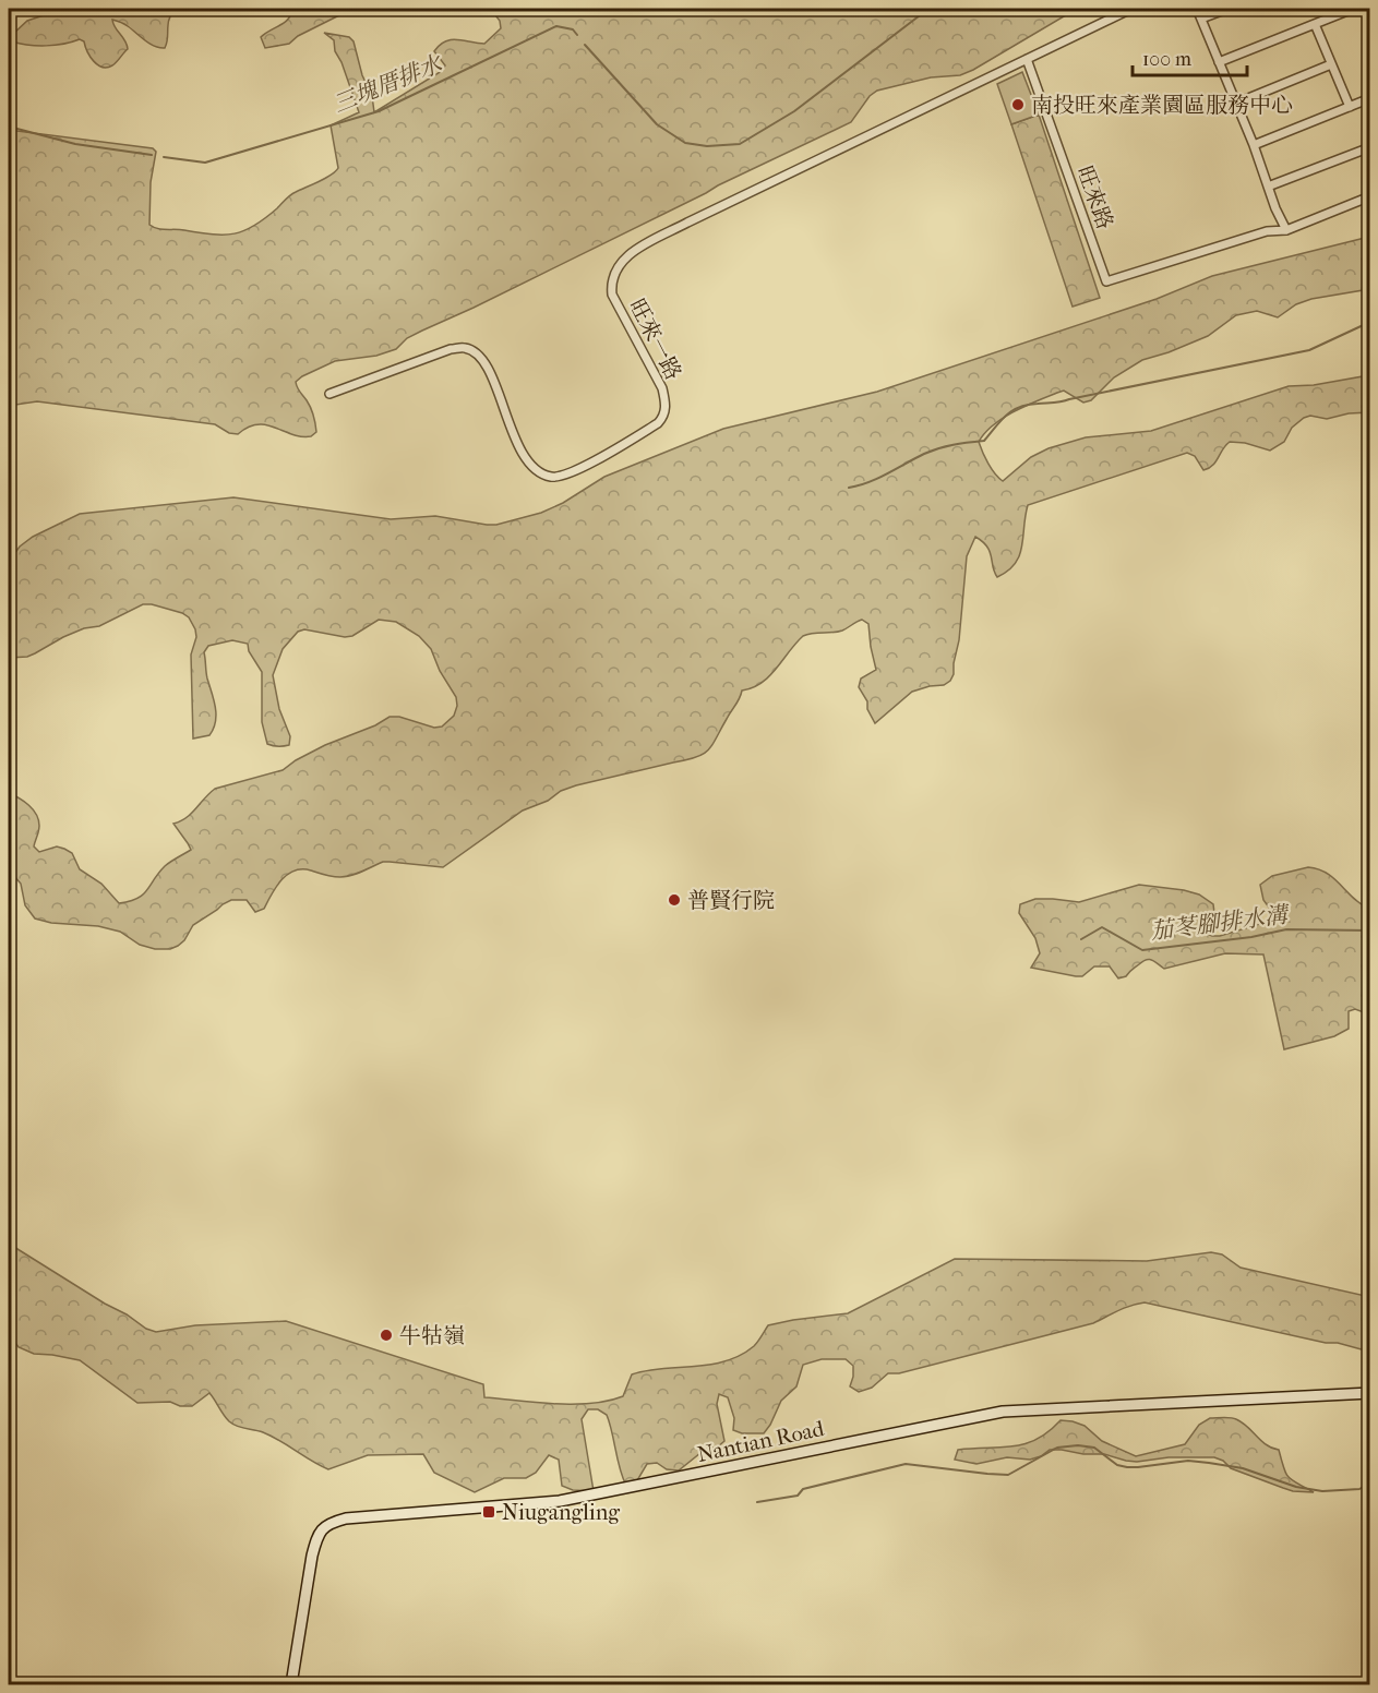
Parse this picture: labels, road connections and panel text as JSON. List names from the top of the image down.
{
  "streets": {
    "main road": ["Nantian Road"],
    "street": ["旺來路", "旺來一路"]
  },
  "crossings": [
    ["旺來路", "旺來一路"]
  ],
  "water": ["三塊厝排水", "茄苳腳排水溝"],
  "places": {
    "other": ["南投旺來產業園區服務中心", "普賢行院", "牛牯嶺"],
    "transit": ["Niugangling"]
  },
  "scale_bar": "100 m"
}
